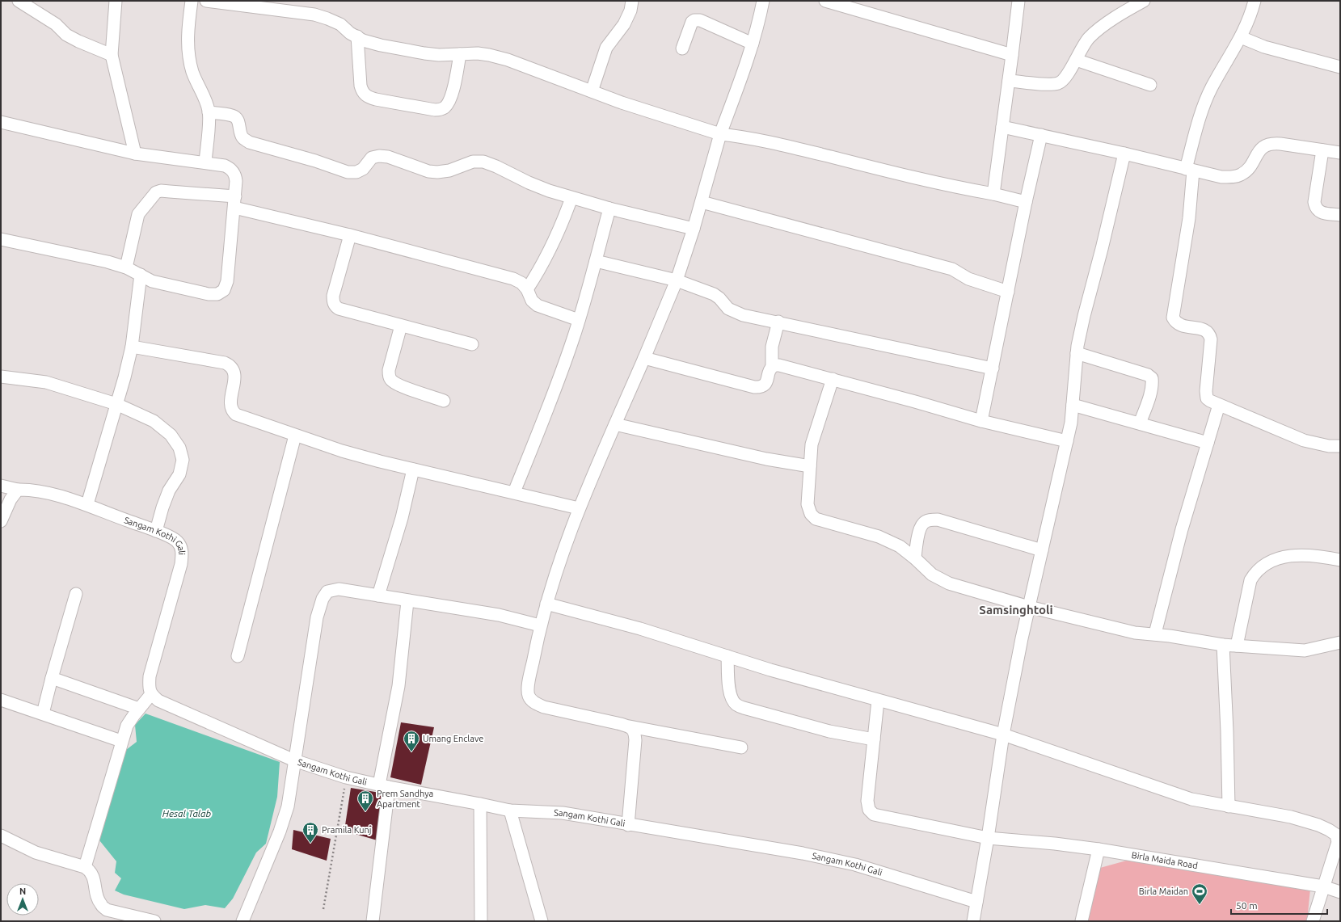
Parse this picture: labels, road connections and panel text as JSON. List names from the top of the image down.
{
  "streets": {
    "street": ["Sangam Kothi Gali", "Birla Maida Road"]
  },
  "districts": ["Samsinghtoli"],
  "water": ["Hesal Talab"],
  "places": {
    "building": ["Umang Enclave", "Prem Sandhya Apartment", "Pramila Kunj"],
    "sports": ["Birla Maidan"]
  },
  "scale_bar": "50 m",
  "north": "top"
}
